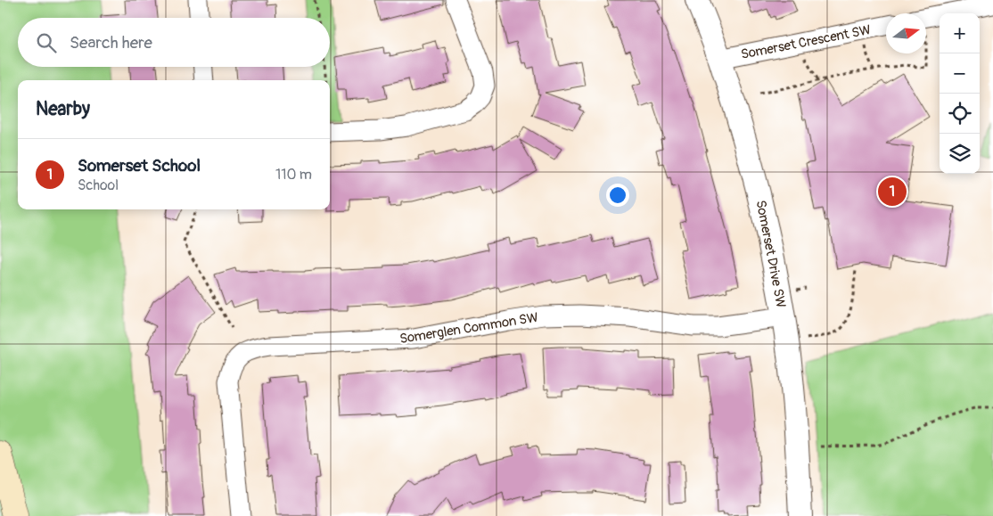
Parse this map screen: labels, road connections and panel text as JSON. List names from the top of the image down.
{
  "streets": {
    "street": ["Somerset Crescent SW", "Somerset Drive SW", "Somerglen Common SW"]
  },
  "crossings": [
    ["Somerset Crescent SW", "Somerset Drive SW"],
    ["Somerset Drive SW", "Somerglen Common SW"]
  ],
  "north": "right",
  "page": {
    "map_buttons": ["+", "−"],
    "search": "Search here",
    "heading": "Nearby",
    "list": [
      {
        "mark": "1",
        "name": "Somerset School",
        "note": "School",
        "value": "110 m"
      }
    ],
    "pins": "1"
  }
}
